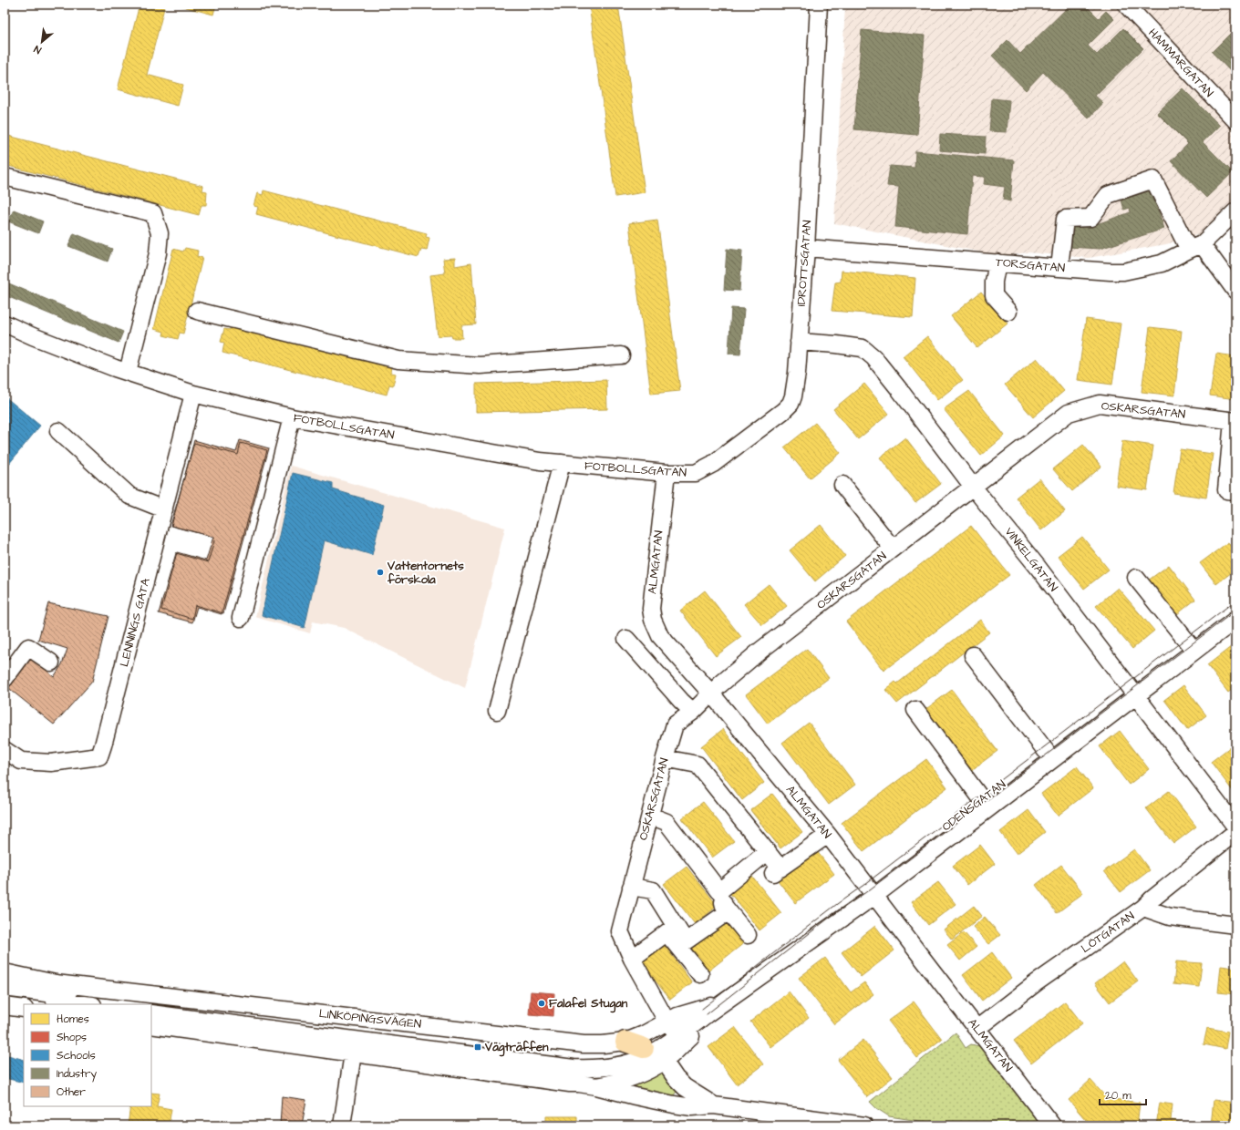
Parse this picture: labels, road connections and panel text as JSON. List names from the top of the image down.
{
  "streets": {
    "street": [
      "HAMMARGATAN",
      "IDROTTSGATAN",
      "TORSGATAN",
      "OSKARSGATAN",
      "FOTBOLLSGATAN",
      "VINKELGATAN",
      "ALMGATAN",
      "LENNINGS GATA",
      "ODENSGATAN",
      "LÖTGATAN",
      "LINKÖPINGSVÄGEN"
    ]
  },
  "crossings": [
    ["IDROTTSGATAN", "TORSGATAN"],
    ["IDROTTSGATAN", "FOTBOLLSGATAN"],
    ["IDROTTSGATAN", "VINKELGATAN"],
    ["OSKARSGATAN", "VINKELGATAN"],
    ["OSKARSGATAN", "ALMGATAN"],
    ["FOTBOLLSGATAN", "ALMGATAN"],
    ["FOTBOLLSGATAN", "LENNINGS GATA"],
    ["VINKELGATAN", "ODENSGATAN"],
    ["ALMGATAN", "ODENSGATAN"],
    ["ALMGATAN", "LÖTGATAN"],
    ["ODENSGATAN", "LINKÖPINGSVÄGEN"]
  ],
  "places": {
    "other": ["Vattentornets förskola", "Falafel Stugan"],
    "transit": ["Vägträffen"]
  },
  "legend": [
    "Homes",
    "Shops",
    "Schools",
    "Industry",
    "Other"
  ],
  "scale_bar": "20 m",
  "north": "bottom left"
}
